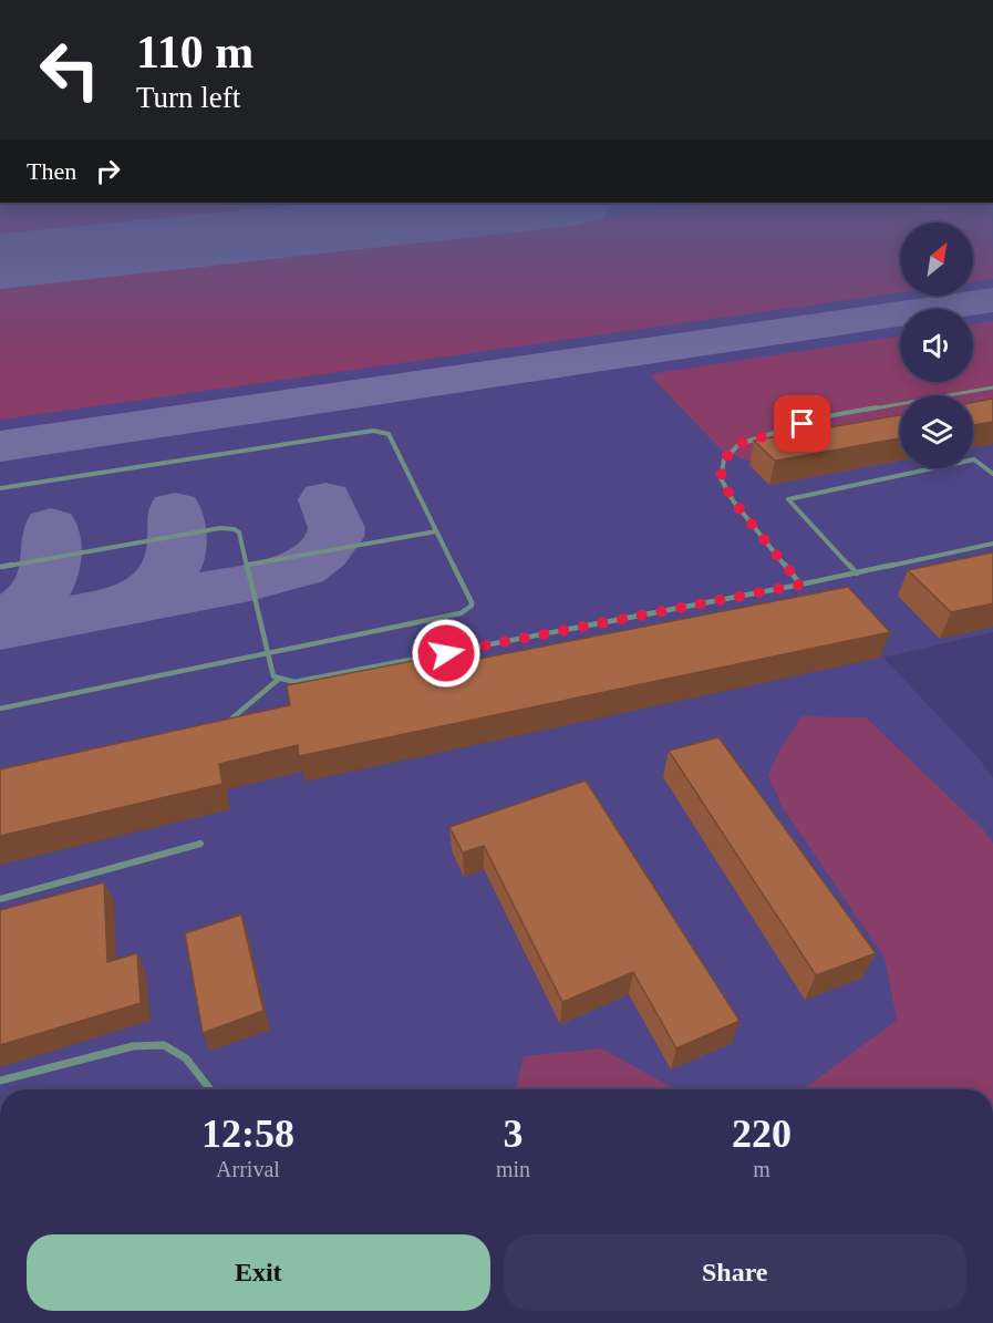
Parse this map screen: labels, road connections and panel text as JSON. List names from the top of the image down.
{
  "north": "top right",
  "page": {
    "turn": ["110 m", "Turn left"],
    "then": "Then",
    "eta": [
      "12:58",
      "Arrival",
      "3",
      "min",
      "220",
      "m"
    ],
    "buttons": ["Exit", "Share"]
  }
}
